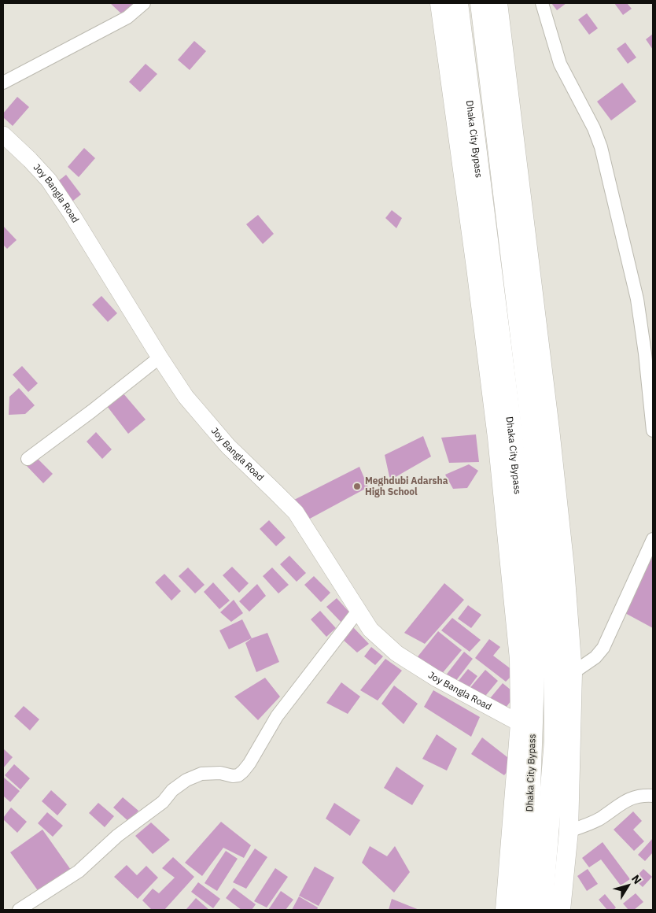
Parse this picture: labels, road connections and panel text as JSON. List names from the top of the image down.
{
  "streets": {
    "highway": ["Dhaka City Bypass"],
    "street": ["Joy Bangla Road"]
  },
  "places": ["Meghdubi Adarsha High School"],
  "north": "top right"
}
